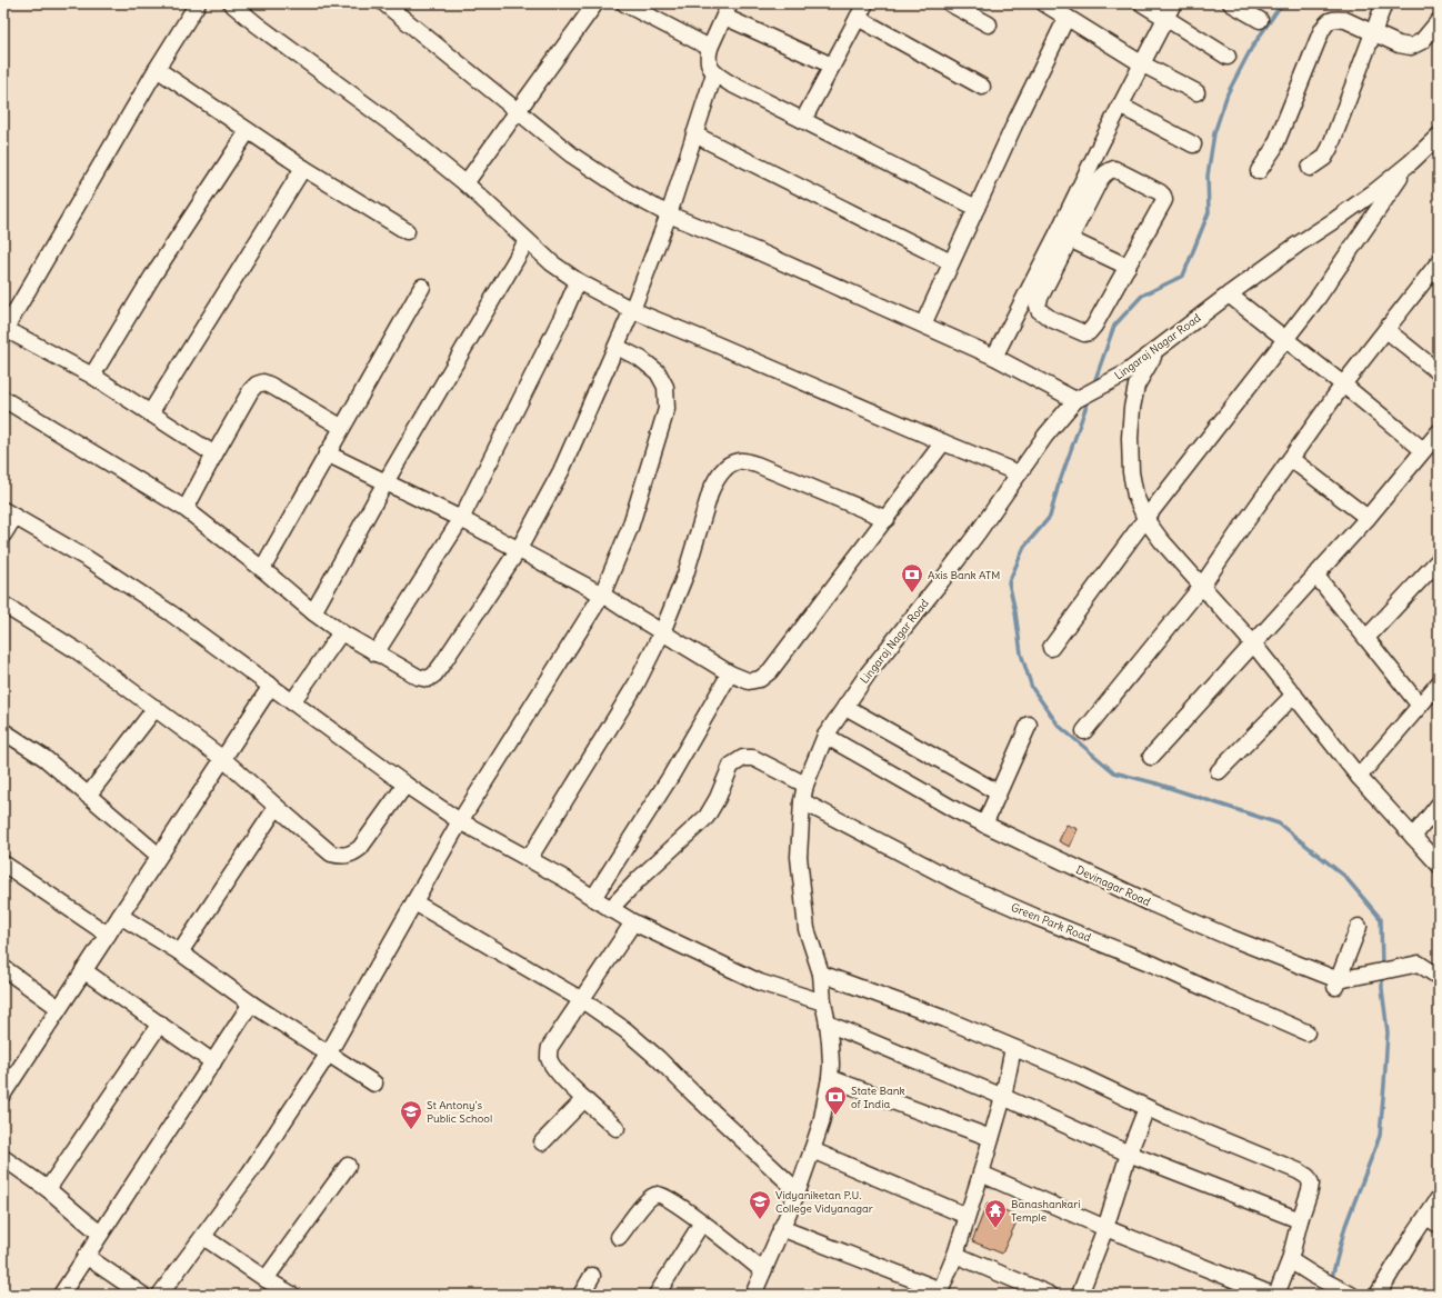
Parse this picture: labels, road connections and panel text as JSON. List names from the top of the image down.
{
  "streets": {
    "street": ["Lingaraj Nagar Road", "Devinagar Road", "Green Park Road"]
  },
  "crossings": [
    ["Lingaraj Nagar Road", "Devinagar Road"],
    ["Lingaraj Nagar Road", "Green Park Road"]
  ],
  "places": {
    "bank": ["Axis Bank ATM", "State Bank of India"],
    "school or university": ["St Antony's Public School", "Vidyaniketan P.U. College Vidyanagar"],
    "temple": ["Banashankari Temple"]
  }
}
